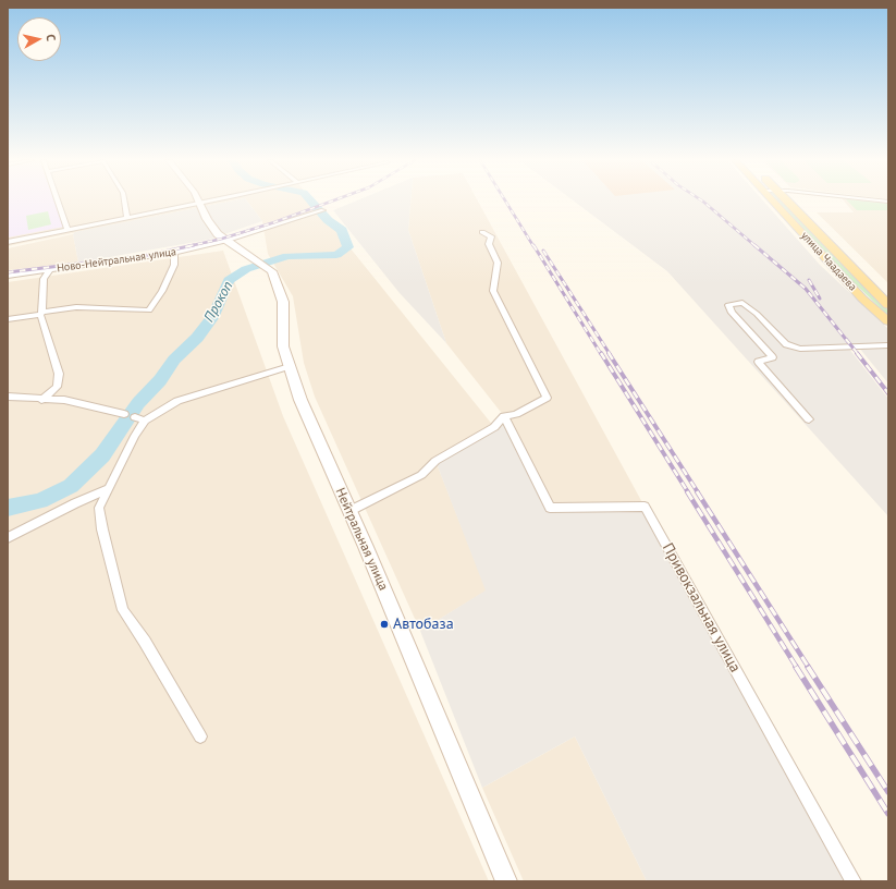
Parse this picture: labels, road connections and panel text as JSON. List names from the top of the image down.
{
  "streets": {
    "main road": ["улица Чаадаева", "Нейтральная улица"],
    "street": ["Ново-Нейтральная улица", "Привокзальная улица"]
  },
  "crossings": [
    ["Ново-Нейтральная улица", "Нейтральная улица"]
  ],
  "water": ["Прокоп"],
  "places": ["Автобаза"],
  "north": "right"
}
